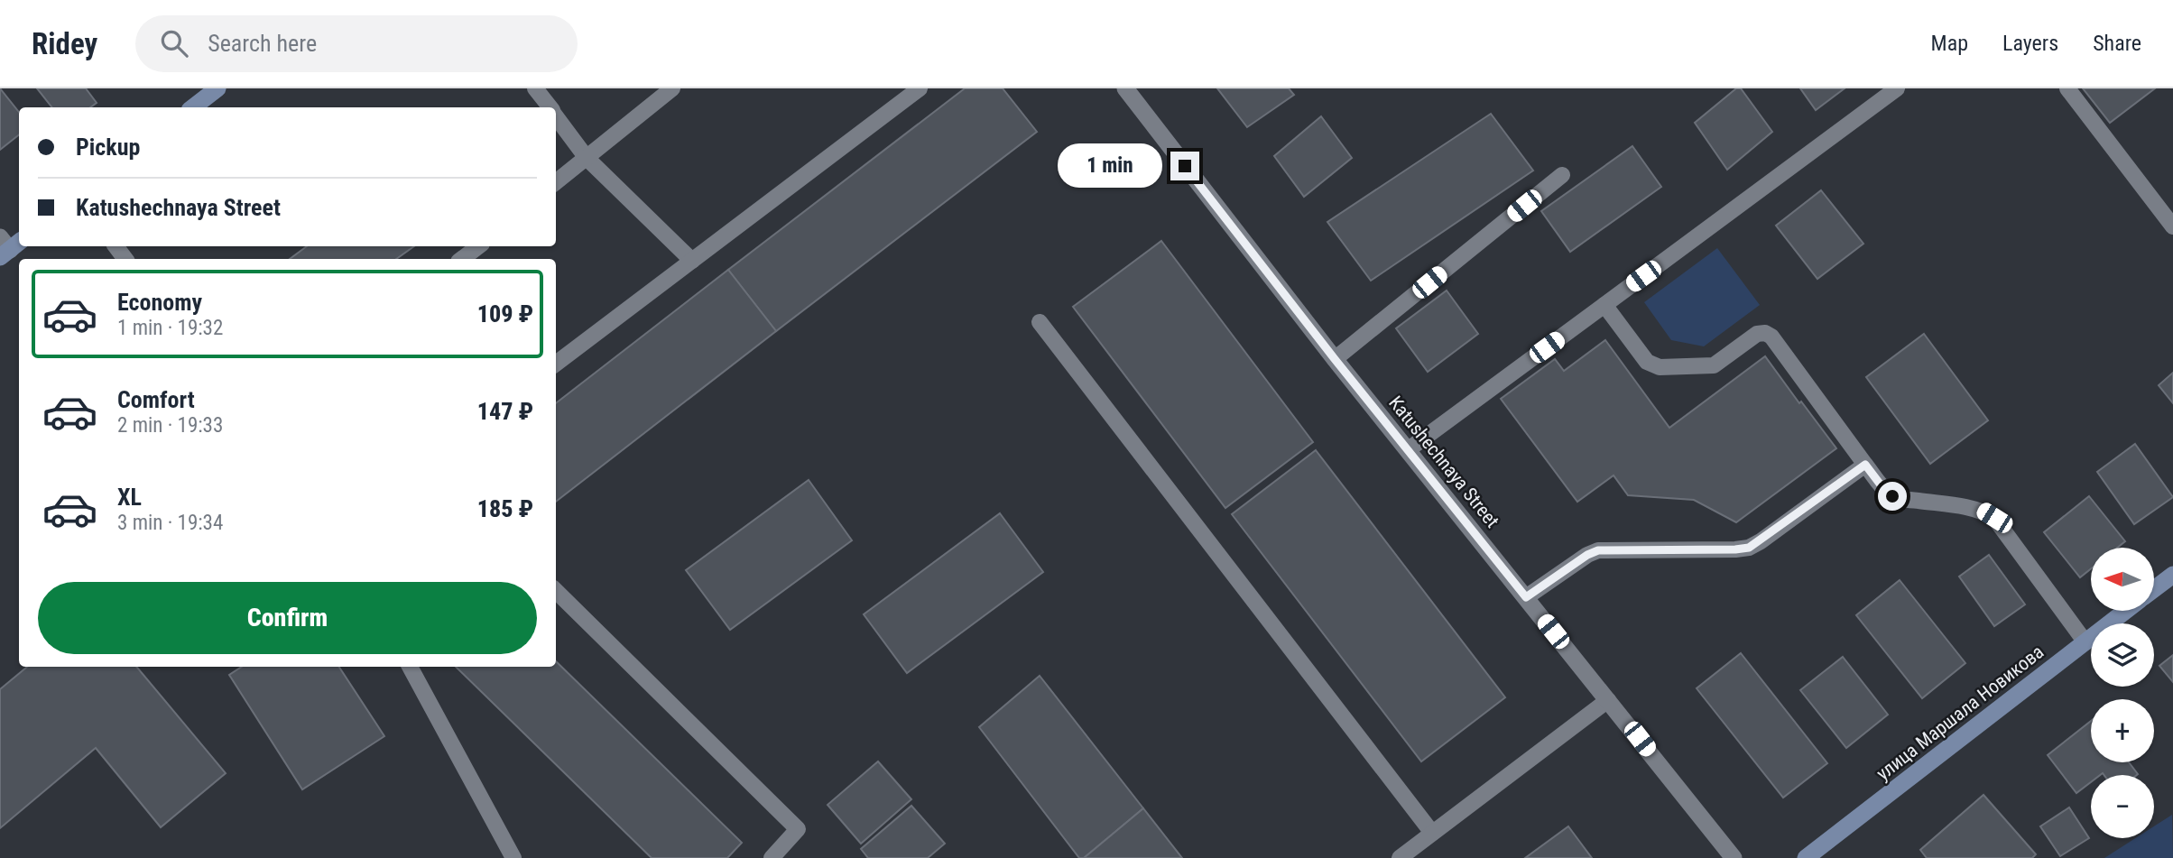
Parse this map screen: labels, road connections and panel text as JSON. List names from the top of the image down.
{
  "streets": {
    "main road": ["улица Маршала Новикова"],
    "street": ["Katushechnaya Street"]
  },
  "north": "left",
  "page": {
    "header": "Ridey",
    "search": "Search here",
    "nav": ["Map", "Layers", "Share"],
    "banner": ["Pickup", "Katushechnaya Street"],
    "bubble": "1 min",
    "list": [
      {
        "name": "Economy",
        "note": "1 min · 19:32",
        "value": "109 ₽"
      },
      {
        "name": "Comfort",
        "note": "2 min · 19:33",
        "value": "147 ₽"
      },
      {
        "name": "XL",
        "note": "3 min · 19:34",
        "value": "185 ₽"
      }
    ],
    "map_buttons": ["+", "−"],
    "buttons": "Confirm"
  }
}
